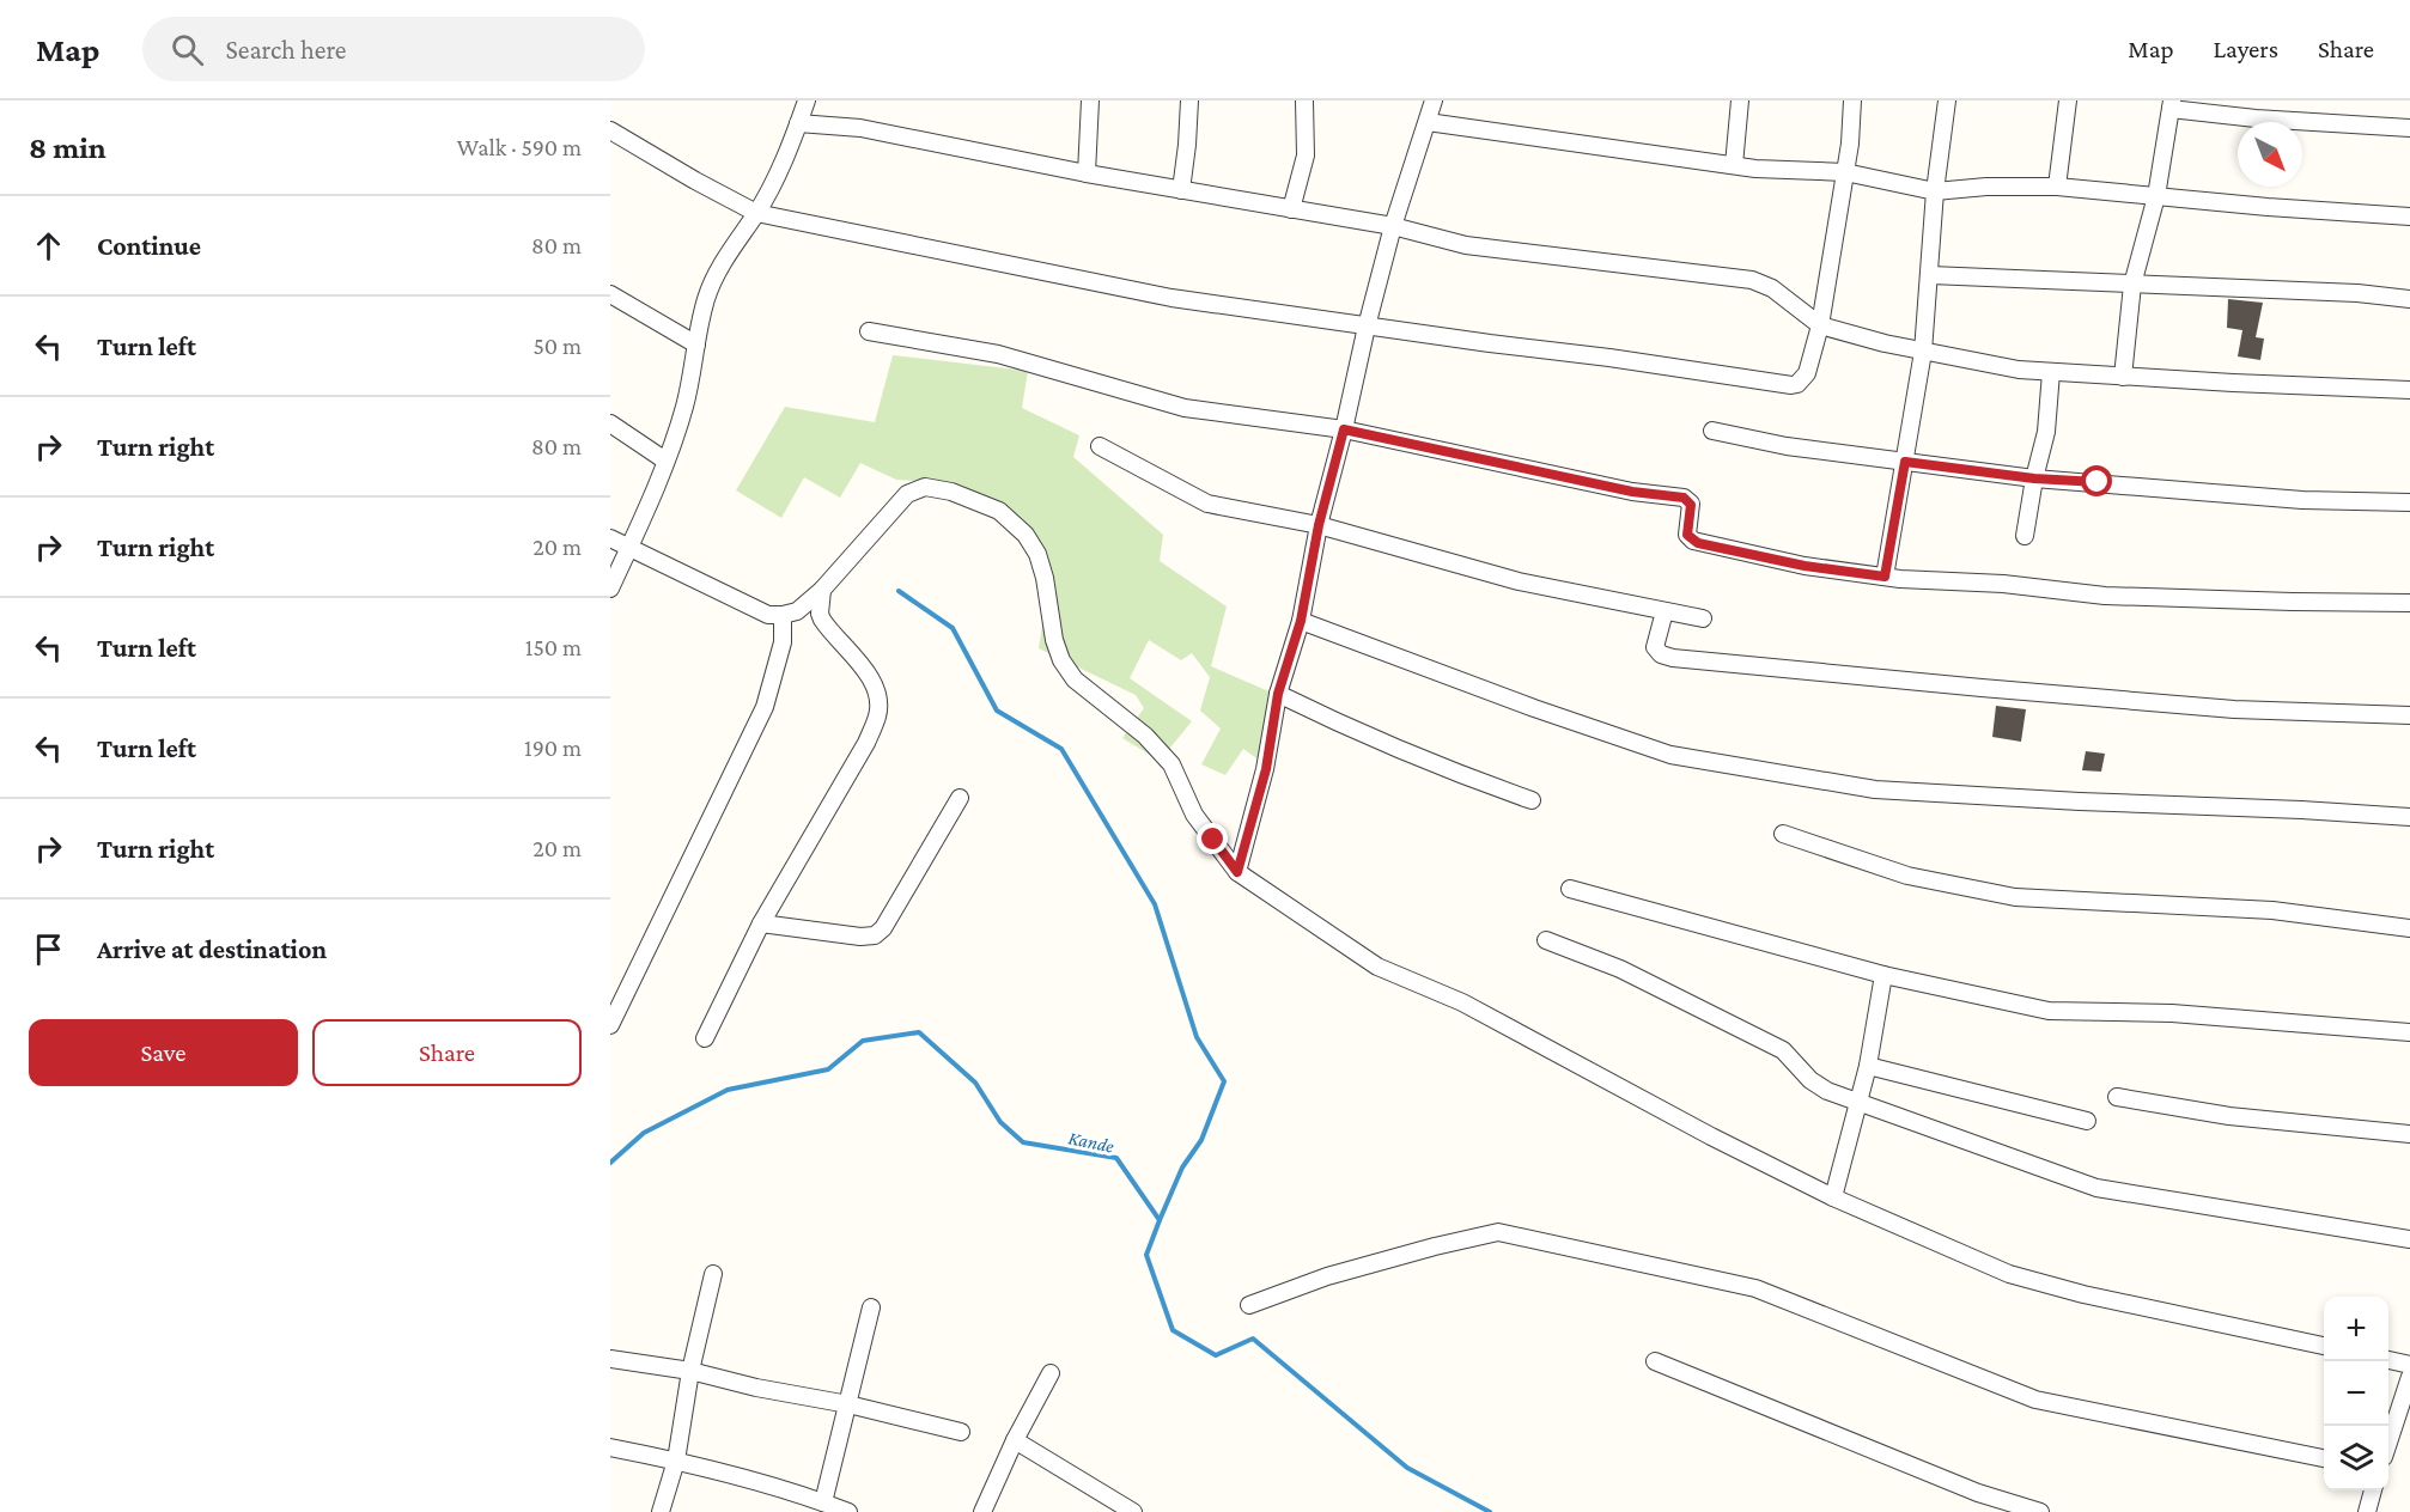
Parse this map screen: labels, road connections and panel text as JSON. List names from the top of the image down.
{
  "water": ["Kande"],
  "north": "bottom right",
  "page": {
    "header": "Map",
    "search": "Search here",
    "nav": ["Map", "Layers", "Share"],
    "heading": ["8 min", "Walk · 590 m"],
    "list": [
      ["Continue", "80 m"],
      ["Turn left", "50 m"],
      ["Turn right", "80 m"],
      ["Turn right", "20 m"],
      ["Turn left", "150 m"],
      ["Turn left", "190 m"],
      ["Turn right", "20 m"],
      "Arrive at destination"
    ],
    "buttons": ["Save", "Share"],
    "map_buttons": ["+", "−"]
  }
}
